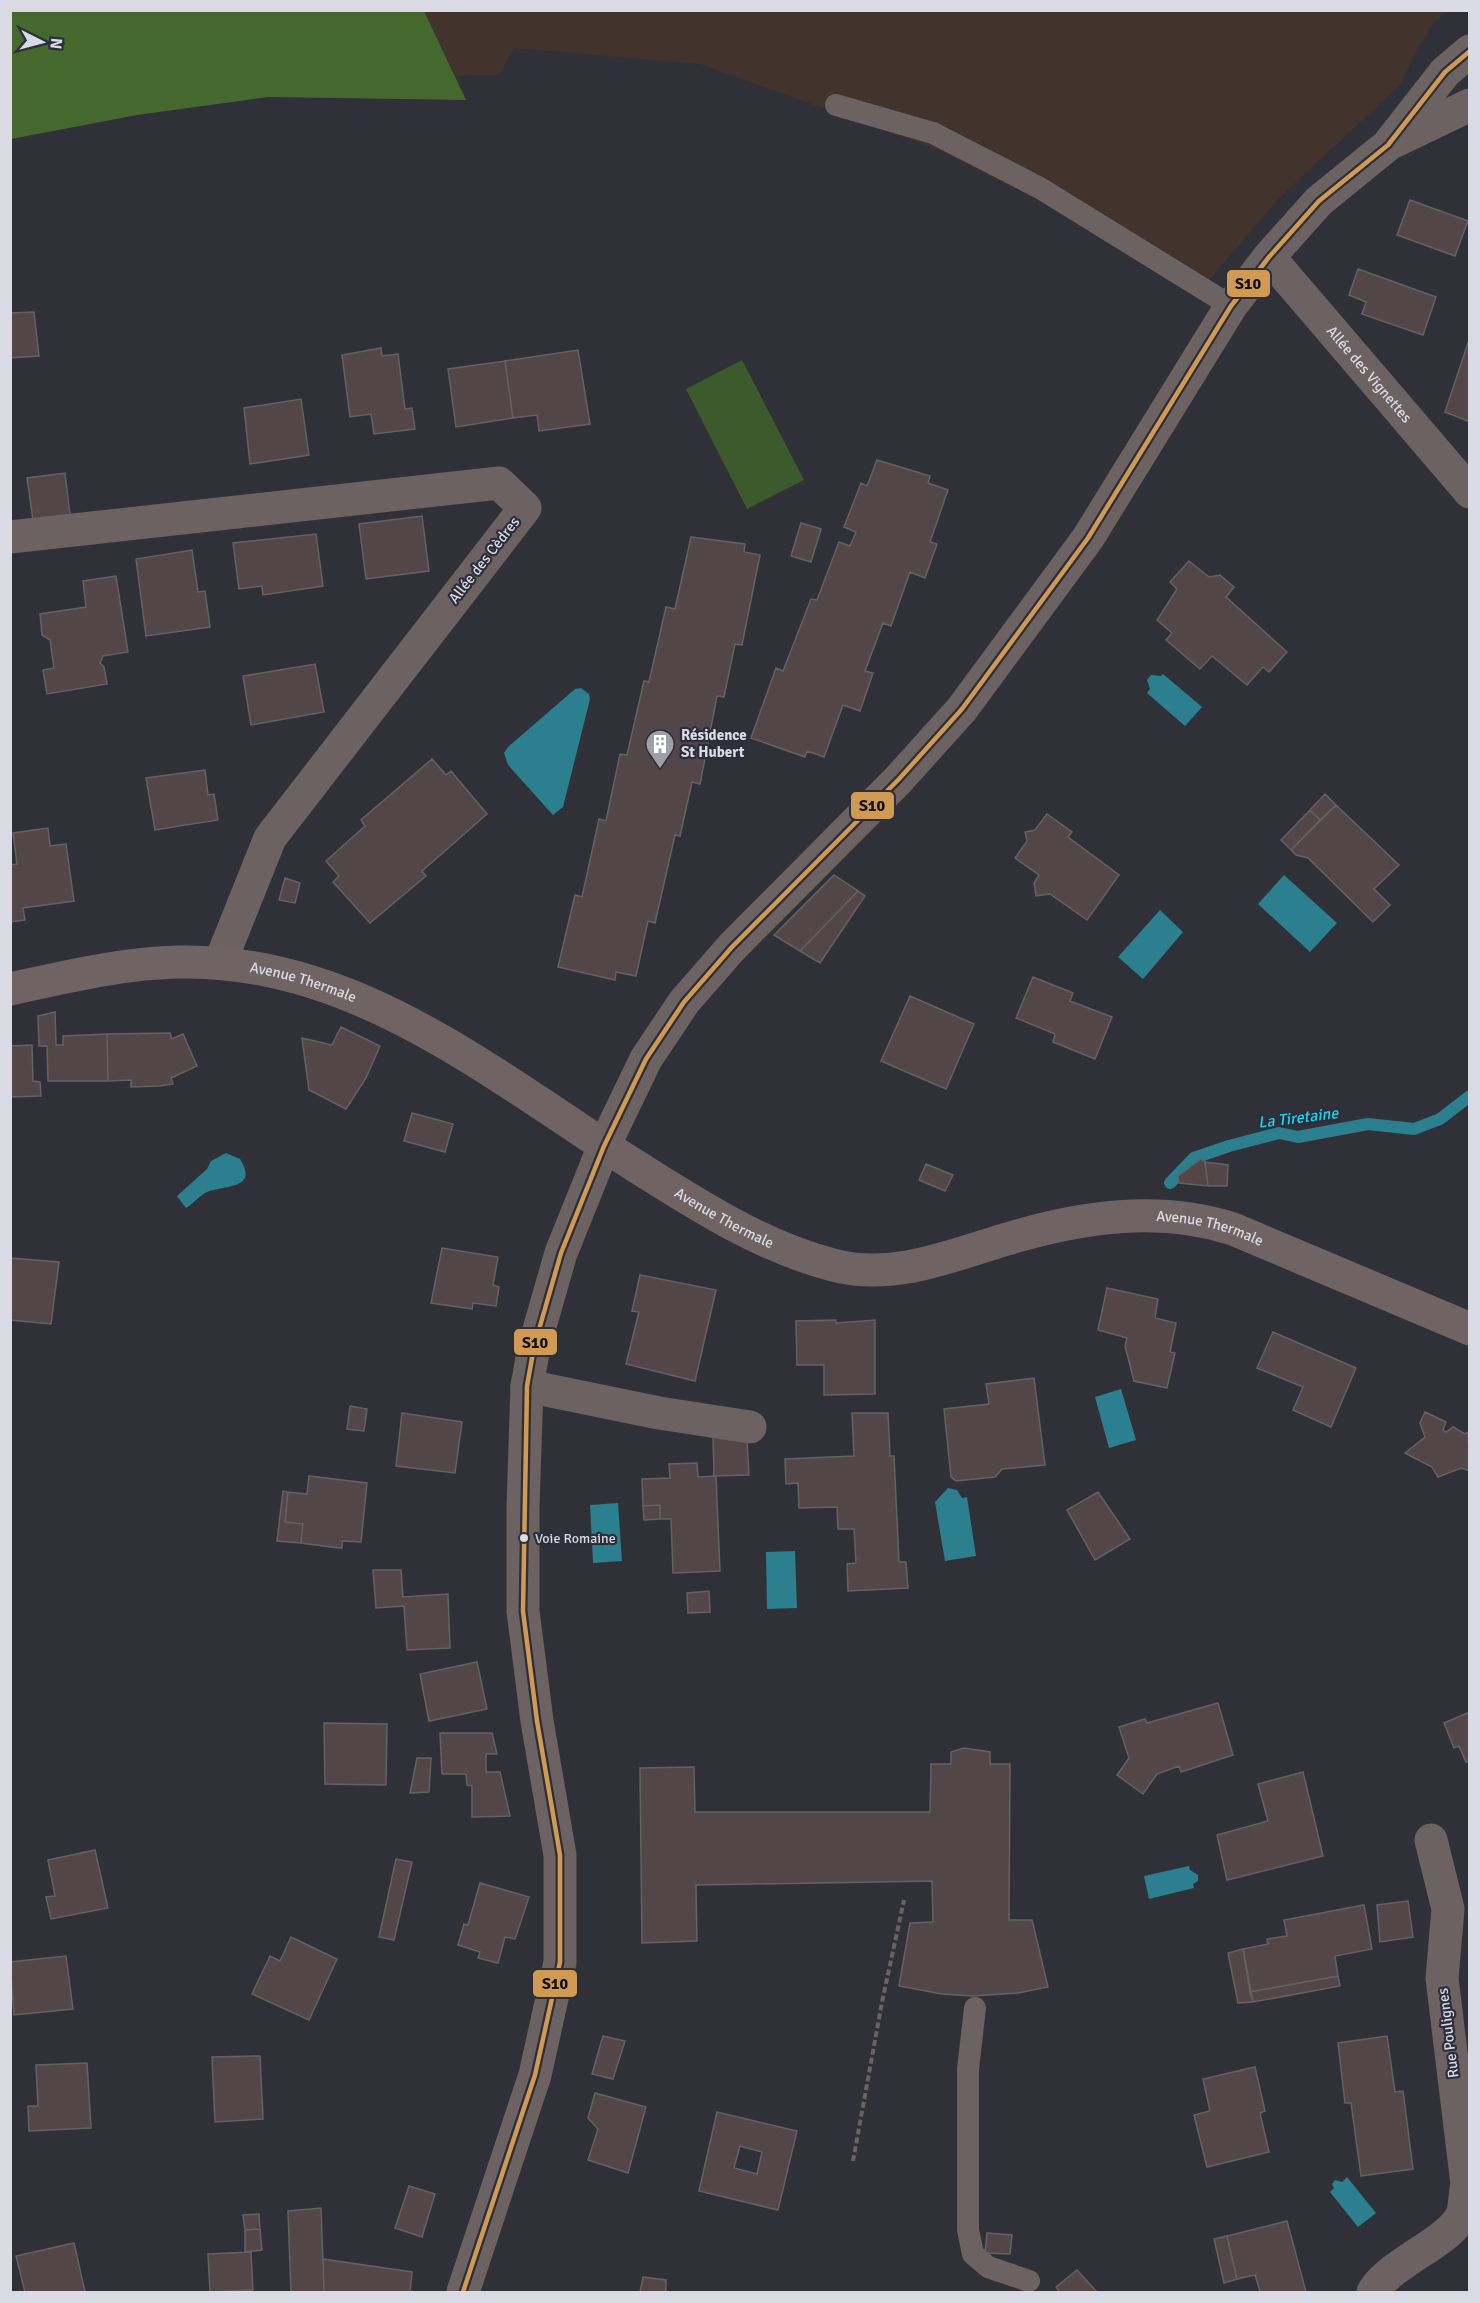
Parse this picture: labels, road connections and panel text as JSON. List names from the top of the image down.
{
  "streets": {
    "main road": ["Avenue Thermale"],
    "street": ["Allée des Vignettes", "Allée des Cèdres", "Rue Poulignes"]
  },
  "crossings": [
    ["Allée des Cèdres", "Avenue Thermale"]
  ],
  "water": ["La Tiretaine"],
  "places": {
    "building": ["Résidence St Hubert"],
    "other": ["Voie Romaine"]
  },
  "lines": ["transit line S10"],
  "north": "right"
}
